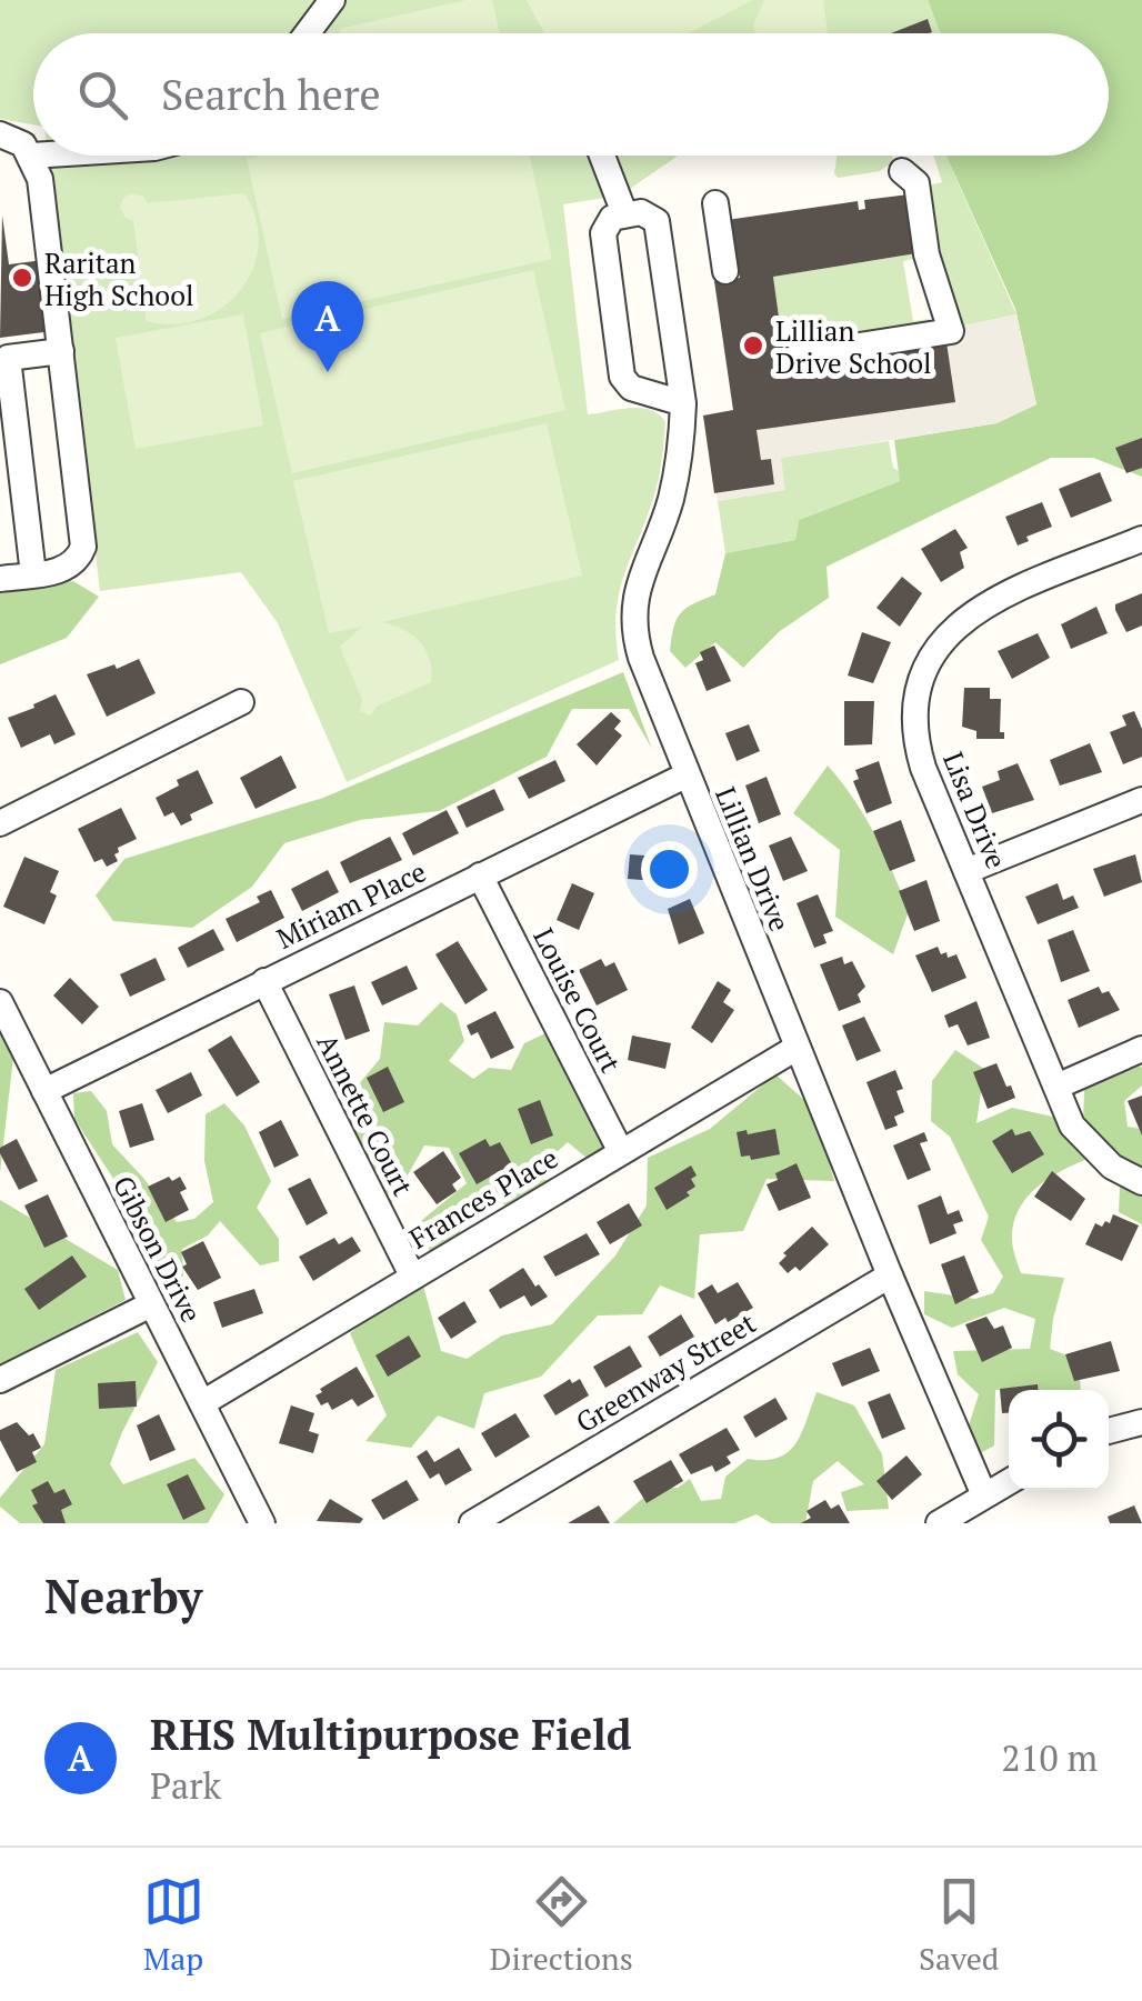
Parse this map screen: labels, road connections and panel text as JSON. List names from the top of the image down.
{
  "streets": {
    "street": [
      "Lisa Drive",
      "Lillian Drive",
      "Miriam Place",
      "Louise Court",
      "Annette Court",
      "Frances Place",
      "Gibson Drive",
      "Greenway Street"
    ]
  },
  "crossings": [
    ["Lillian Drive", "Miriam Place"],
    ["Lillian Drive", "Frances Place"],
    ["Lillian Drive", "Greenway Street"],
    ["Miriam Place", "Louise Court"],
    ["Miriam Place", "Annette Court"],
    ["Miriam Place", "Gibson Drive"],
    ["Louise Court", "Frances Place"],
    ["Annette Court", "Frances Place"],
    ["Frances Place", "Gibson Drive"]
  ],
  "places": ["Raritan High School", "Lillian Drive School"],
  "page": {
    "search": "Search here",
    "pins": "A",
    "heading": "Nearby",
    "list": [
      {
        "mark": "A",
        "name": "RHS Multipurpose Field",
        "note": "Park",
        "value": "210 m"
      }
    ],
    "nav": ["Map", "Directions", "Saved"]
  }
}
